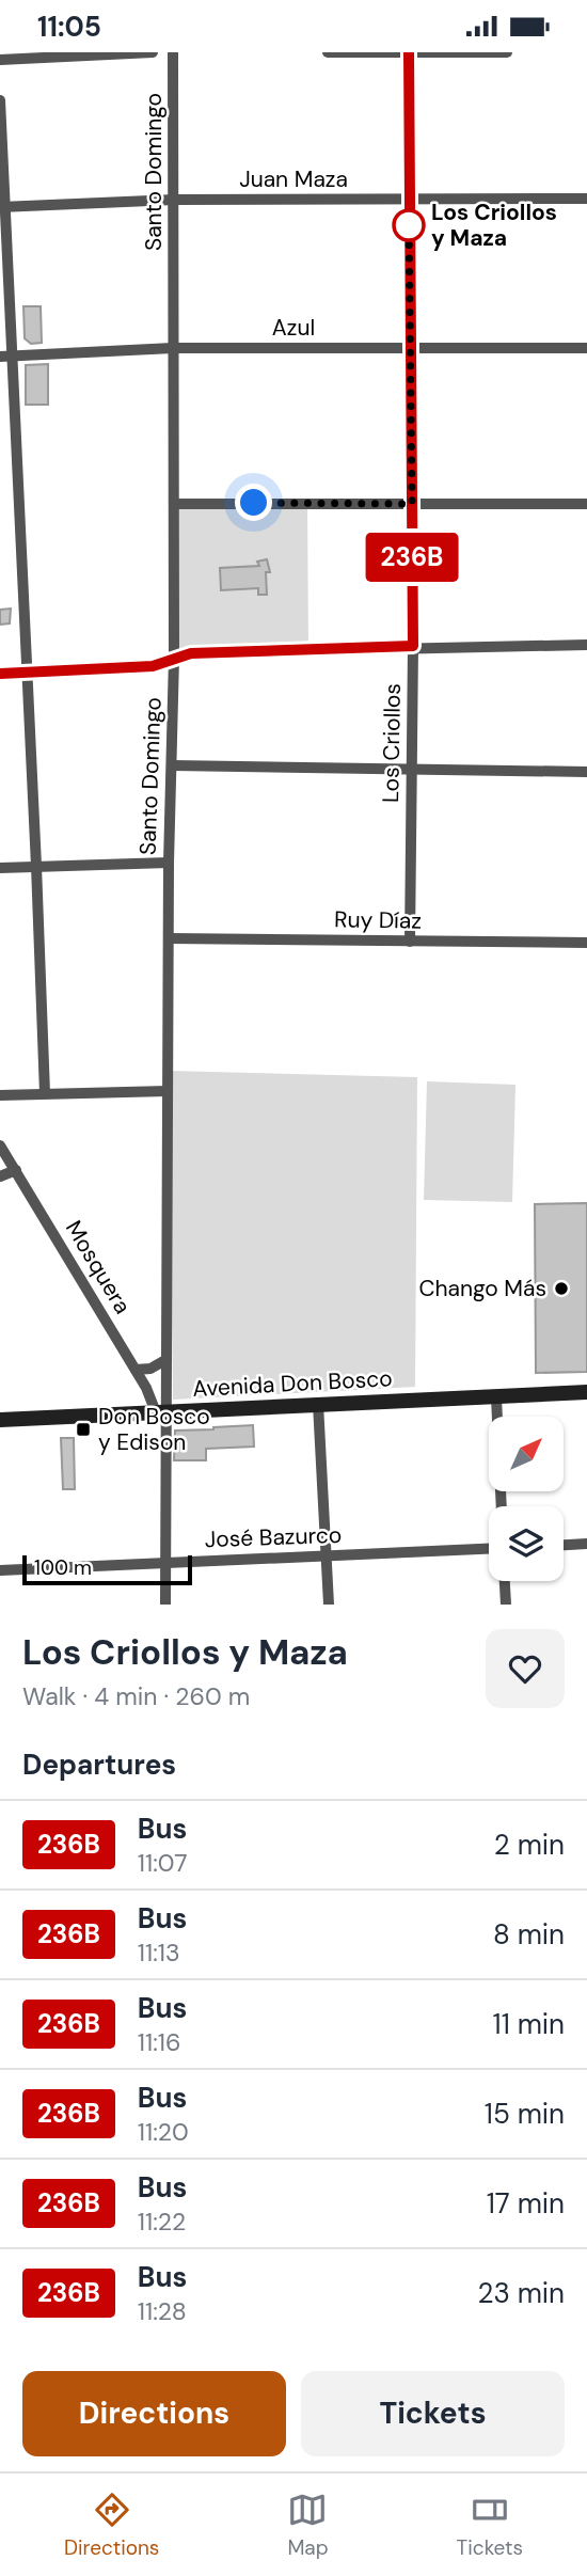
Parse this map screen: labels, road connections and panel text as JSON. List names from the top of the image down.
{
  "streets": {
    "main road": ["Avenida Don Bosco"],
    "street": [
      "Santo Domingo",
      "Juan Maza",
      "Azul",
      "Los Criollos",
      "Ruy Díaz",
      "Mosquera",
      "José Bazurco"
    ]
  },
  "crossings": [
    ["Santo Domingo", "Juan Maza"],
    ["Santo Domingo", "Azul"],
    ["Santo Domingo", "Ruy Díaz"],
    ["Santo Domingo", "Mosquera"],
    ["Santo Domingo", "Avenida Don Bosco"],
    ["Santo Domingo", "José Bazurco"],
    ["Juan Maza", "Los Criollos"],
    ["Azul", "Los Criollos"],
    ["Los Criollos", "Ruy Díaz"],
    ["Mosquera", "Avenida Don Bosco"]
  ],
  "places": {
    "other": ["Los Criollos y Maza", "Chango Más"],
    "transit": ["Don Bosco y Edison"]
  },
  "lines": ["bus line 236B"],
  "scale_bar": "100 m",
  "north": "top right",
  "page": {
    "status": "11:05",
    "on_map": "236B",
    "scale": "100 m",
    "heading": [
      ["Los Criollos y Maza", "Walk · 4 min · 260 m"],
      "Departures"
    ],
    "list": [
      {
        "mark": "236B",
        "name": "Bus",
        "note": "11:07",
        "value": "2 min"
      },
      {
        "mark": "236B",
        "name": "Bus",
        "note": "11:13",
        "value": "8 min"
      },
      {
        "mark": "236B",
        "name": "Bus",
        "note": "11:16",
        "value": "11 min"
      },
      {
        "mark": "236B",
        "name": "Bus",
        "note": "11:20",
        "value": "15 min"
      },
      {
        "mark": "236B",
        "name": "Bus",
        "note": "11:22",
        "value": "17 min"
      },
      {
        "mark": "236B",
        "name": "Bus",
        "note": "11:28",
        "value": "23 min"
      }
    ],
    "buttons": ["Directions", "Tickets"],
    "tabs": ["Directions", "Map", "Tickets"]
  }
}
